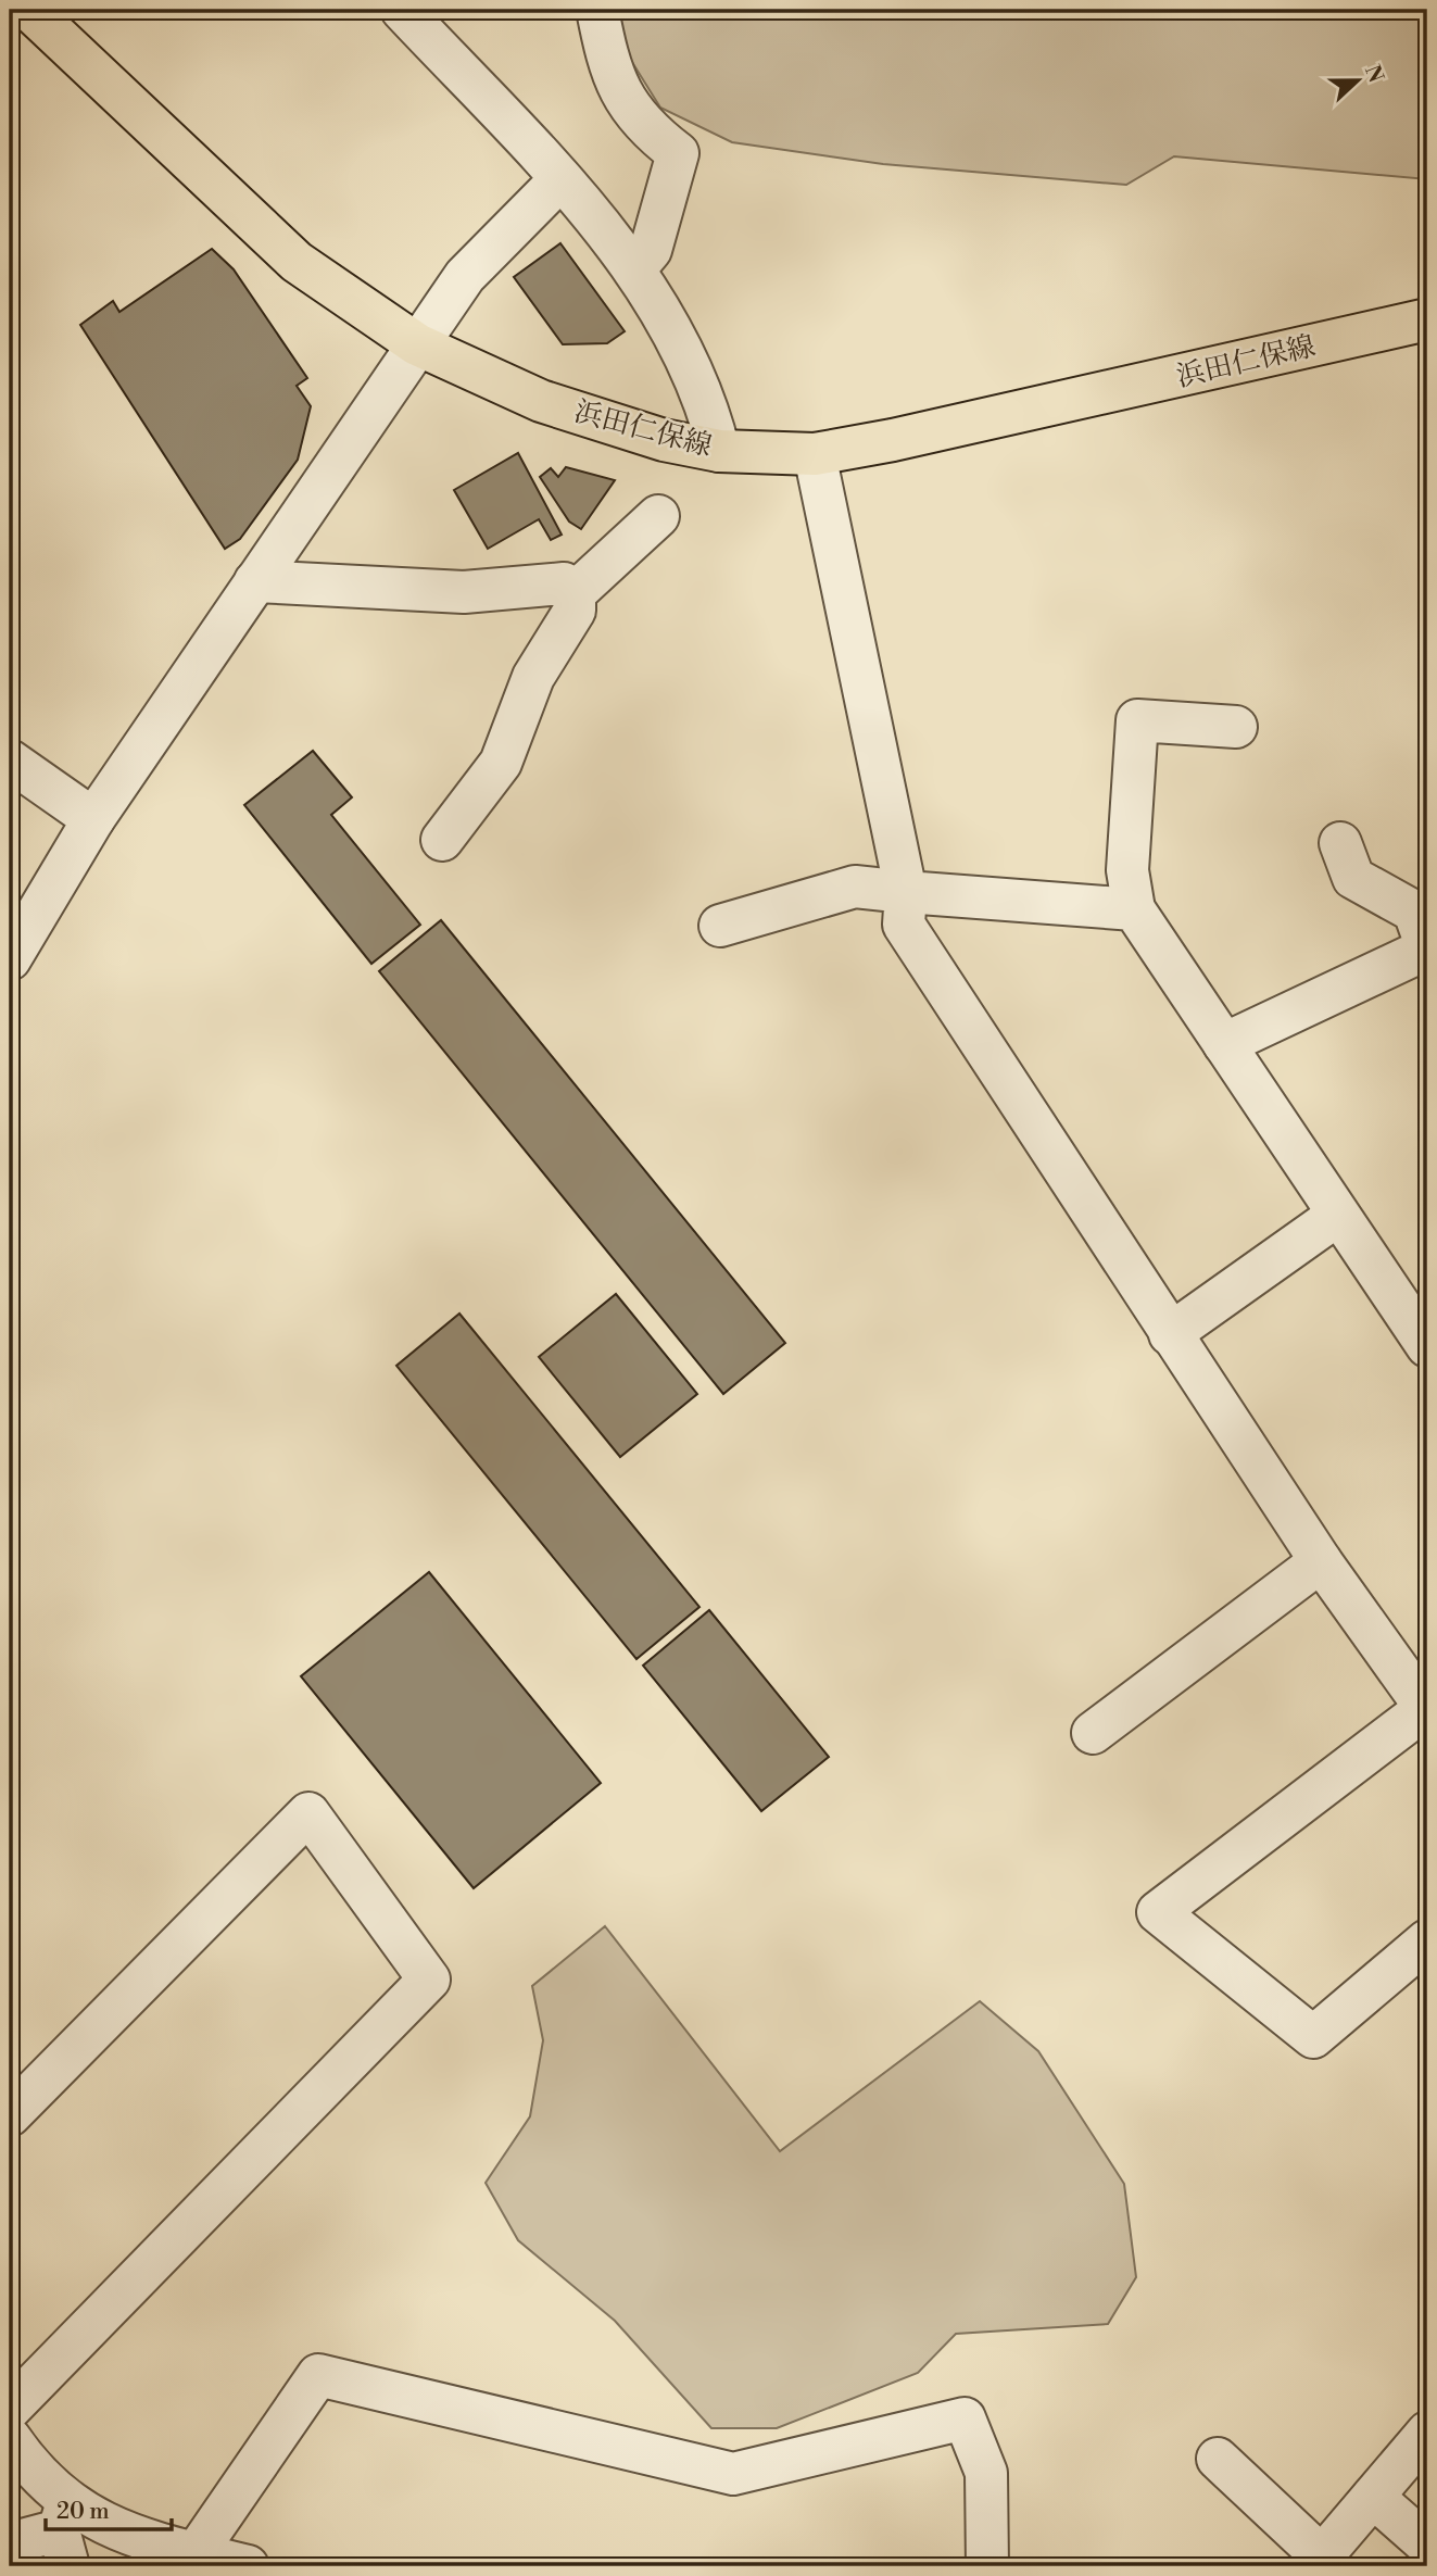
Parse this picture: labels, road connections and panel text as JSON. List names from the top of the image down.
{
  "streets": {
    "main road": ["浜田仁保線"]
  },
  "scale_bar": "20 m",
  "north": "right"
}
